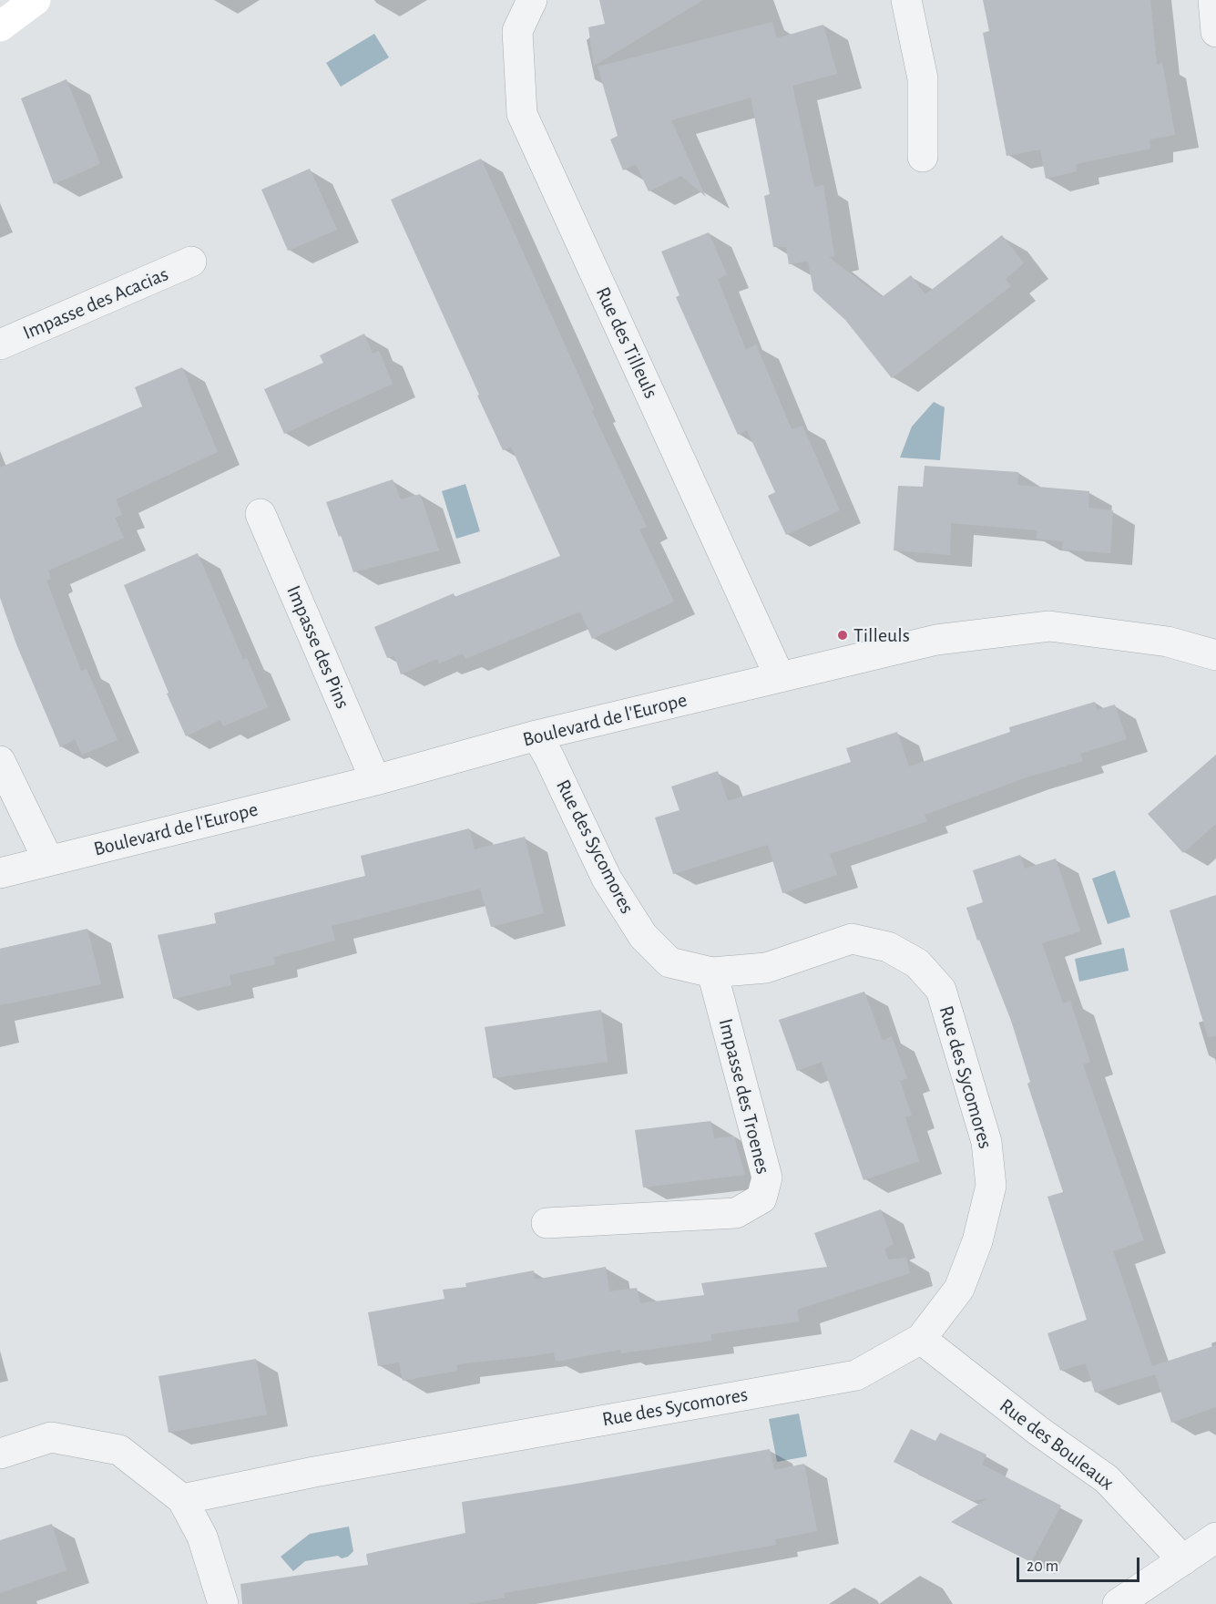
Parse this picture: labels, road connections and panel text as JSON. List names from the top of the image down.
{
  "streets": {
    "street": [
      "Impasse des Acacias",
      "Rue des Tilleuls",
      "Impasse des Pins",
      "Boulevard de l'Europe",
      "Rue des Sycomores",
      "Impasse des Troenes",
      "Rue des Bouleaux"
    ]
  },
  "crossings": [
    ["Rue des Tilleuls", "Boulevard de l'Europe"],
    ["Impasse des Pins", "Boulevard de l'Europe"],
    ["Boulevard de l'Europe", "Rue des Sycomores"],
    ["Rue des Sycomores", "Impasse des Troenes"],
    ["Rue des Sycomores", "Rue des Bouleaux"]
  ],
  "places": ["Tilleuls"],
  "scale_bar": "20 m"
}
